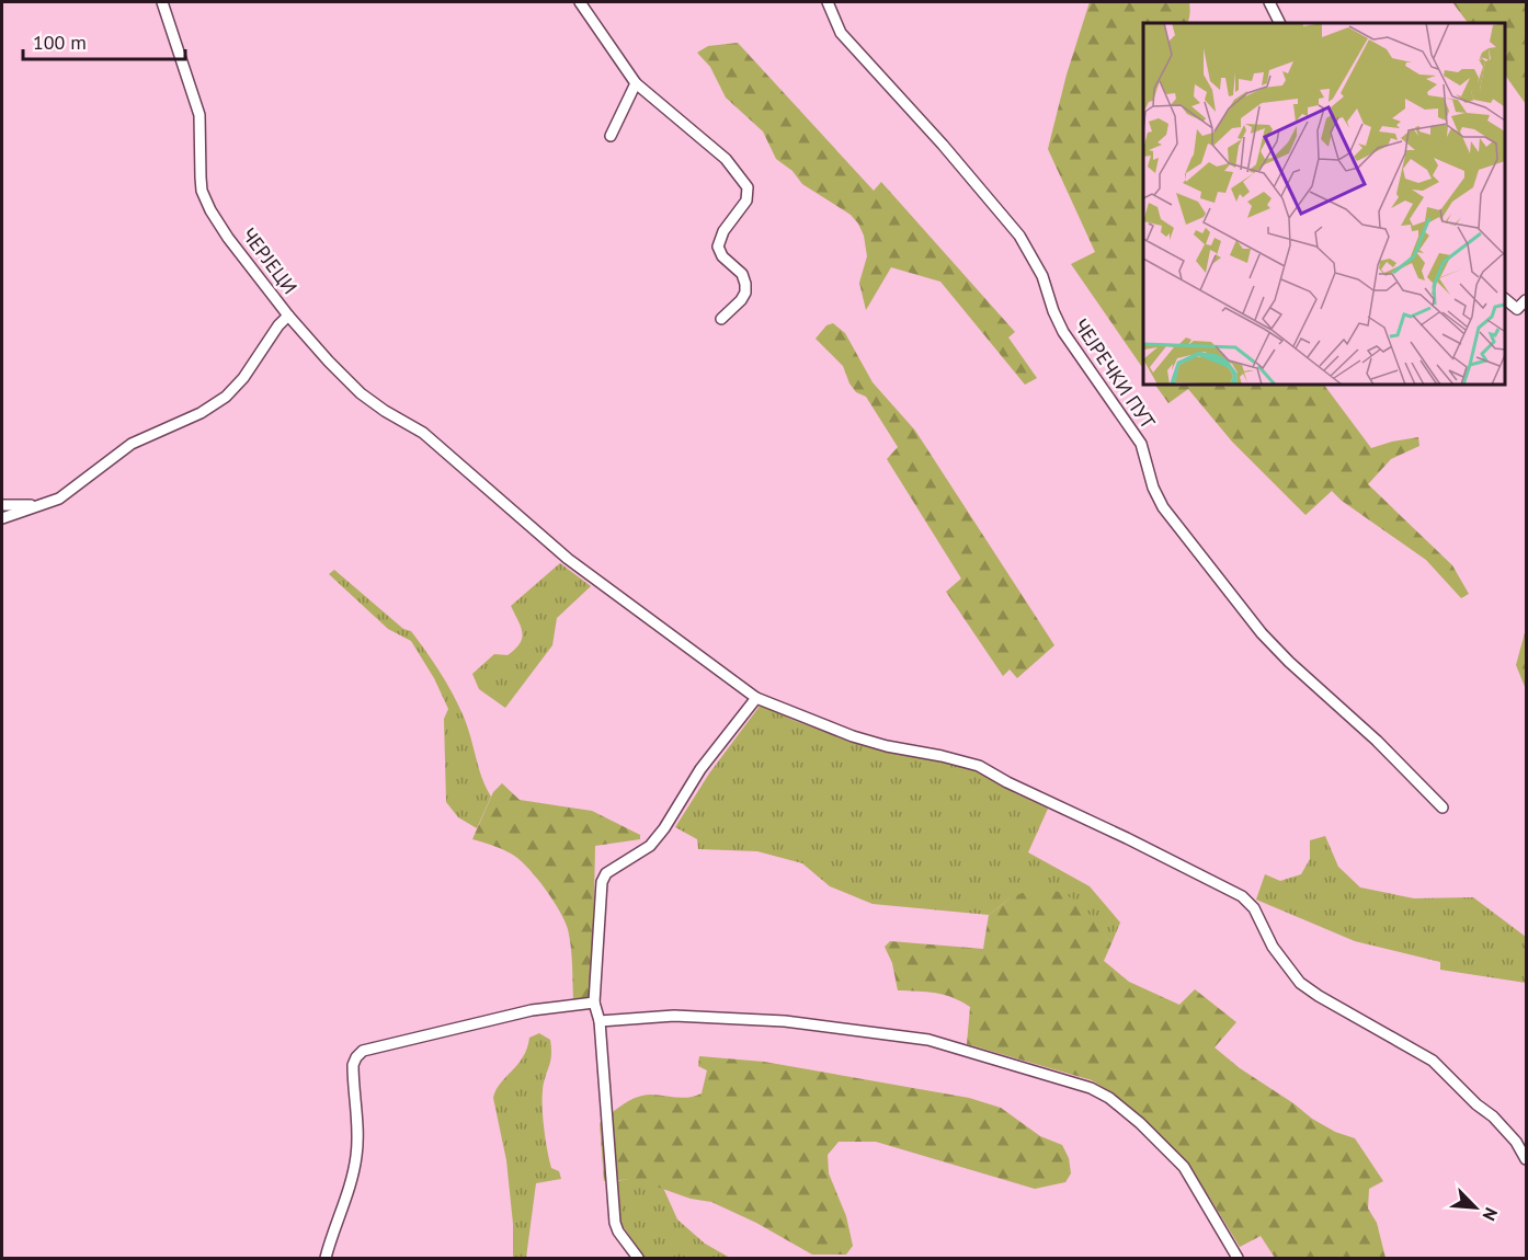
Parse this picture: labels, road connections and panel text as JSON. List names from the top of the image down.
{
  "streets": {
    "street": ["ЧЕРЈЕЦИ", "ЧЕЈРЕЧКИ ПУТ"]
  },
  "scale_bar": "100 m",
  "north": "bottom right"
}
